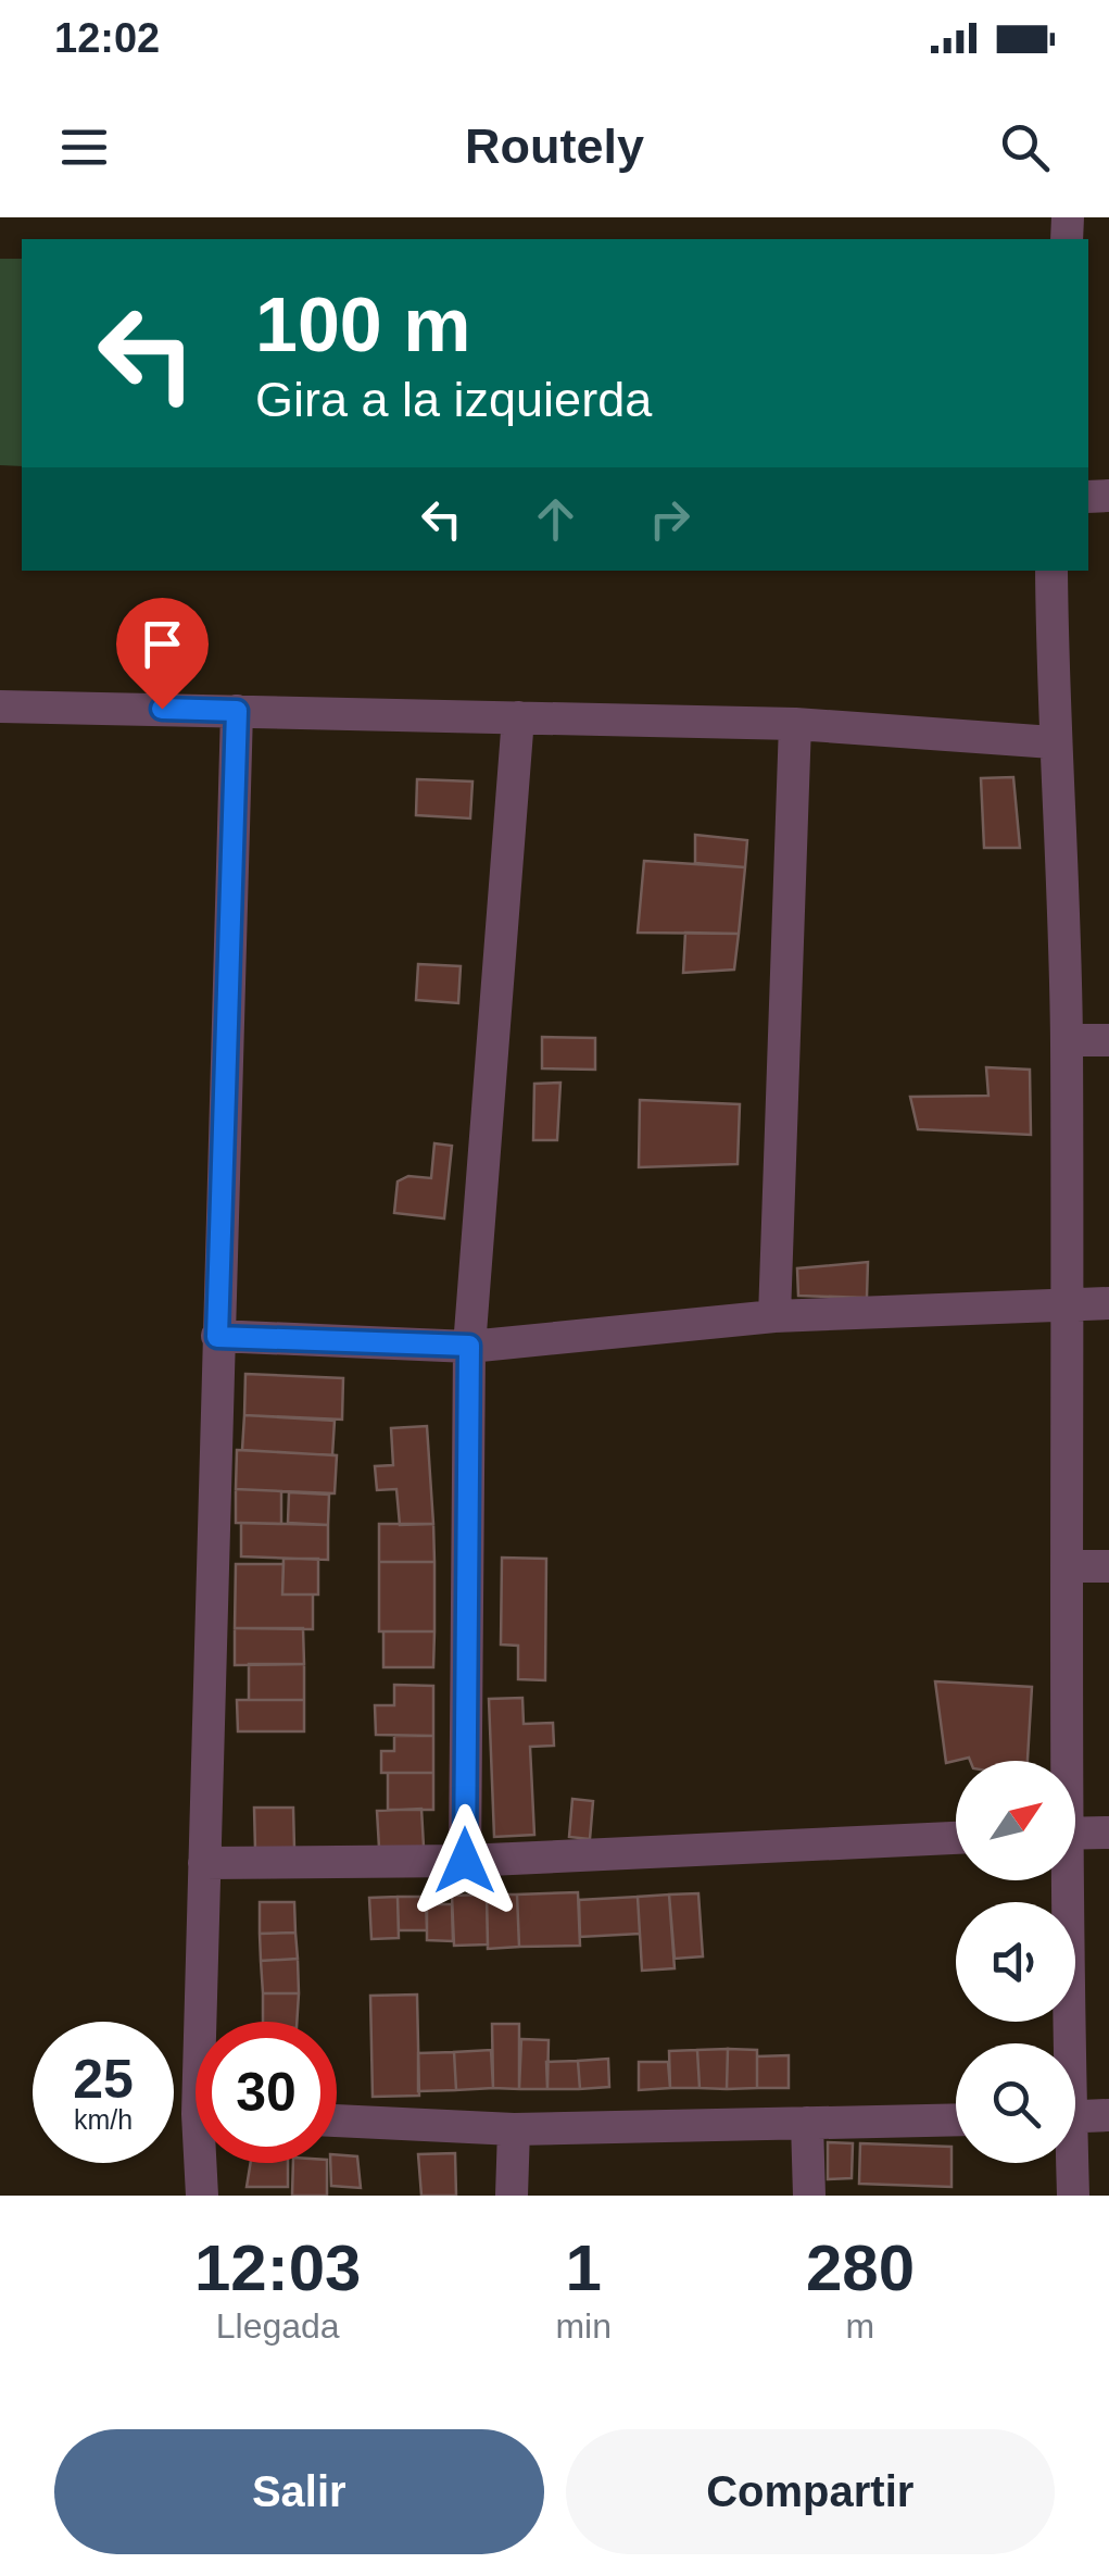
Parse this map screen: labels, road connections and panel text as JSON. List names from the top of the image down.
{
  "north": "top right",
  "page": {
    "status": "12:02",
    "header": "Routely",
    "turn": ["100 m", "Gira a la izquierda"],
    "speed": "25 km/h",
    "limit": "30",
    "eta": [
      "12:03",
      "Llegada",
      "1",
      "min",
      "280",
      "m"
    ],
    "buttons": ["Salir", "Compartir"]
  }
}
